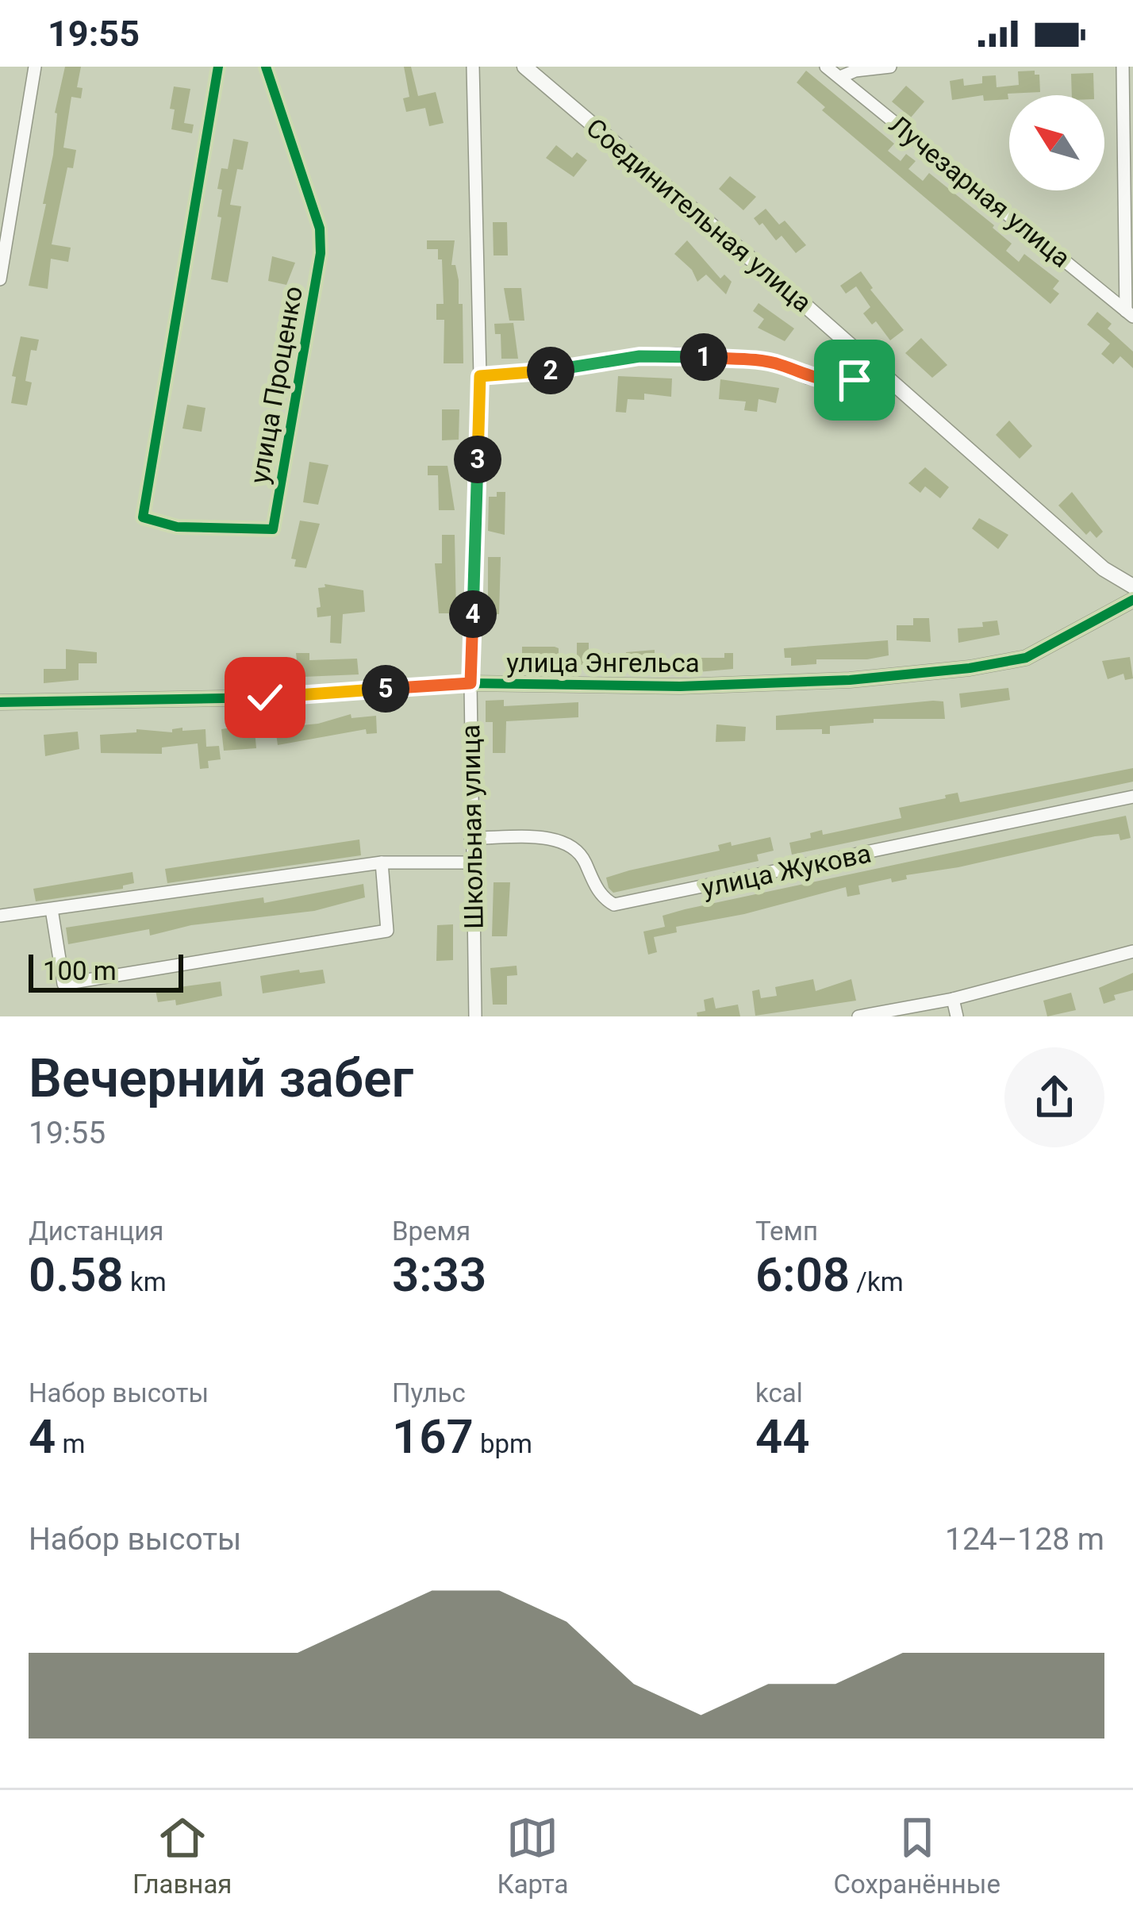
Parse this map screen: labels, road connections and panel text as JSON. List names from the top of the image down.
{
  "streets": {
    "street": [
      "Лучезарная улица",
      "Соединительная улица",
      "улица Проценко",
      "улица Энгельса",
      "Школьная улица",
      "улица Жукова"
    ]
  },
  "crossings": [
    ["улица Энгельса", "Школьная улица"],
    ["Школьная улица", "улица Жукова"]
  ],
  "scale_bar": "100 m",
  "north": "top left",
  "page": {
    "status": "19:55",
    "pins": [
      "1",
      "2",
      "3",
      "4",
      "5"
    ],
    "scale": "100 m",
    "heading": ["Вечерний забег", "19:55"],
    "stats": [
      ["Дистанция", "0.58 km"],
      ["Время", "3:33"],
      ["Темп", "6:08 /km"],
      ["Набор высоты", "4 m"],
      ["Пульс", "167 bpm"],
      ["kcal", "44"]
    ],
    "chart": ["Набор высоты", "124–128 m"],
    "tabs": ["Главная", "Карта", "Сохранённые"]
  }
}
